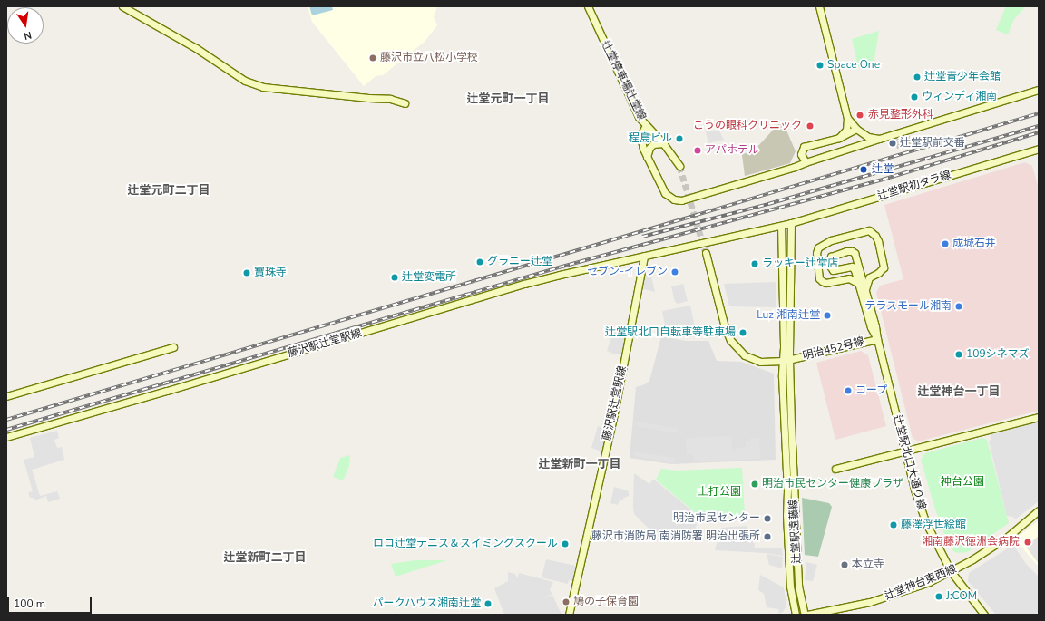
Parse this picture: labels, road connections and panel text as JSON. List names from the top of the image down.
{
  "streets": {
    "street": [
      "辻堂停車場辻堂線",
      "辻堂駅初タラ線",
      "藤沢駅辻堂駅線",
      "明治452号線",
      "辻堂駅北口大通り線",
      "辻堂駅遠藤線",
      "辻堂神台東西線"
    ]
  },
  "crossings": [
    ["辻堂駅初タラ線", "藤沢駅辻堂駅線"],
    ["明治452号線", "辻堂駅北口大通り線"],
    ["明治452号線", "辻堂駅遠藤線"],
    ["辻堂駅北口大通り線", "辻堂神台東西線"]
  ],
  "districts": [
    "辻堂元町一丁目",
    "辻堂元町二丁目",
    "辻堂神台一丁目",
    "辻堂新町一丁目",
    "辻堂新町二丁目"
  ],
  "parks": ["神台公園", "土打公園"],
  "places": [
    "藤沢市立八松小学校",
    "Space One",
    "辻堂青少年会館",
    "ウィンディ湘南",
    "赤見整形外科",
    "こうの眼科クリニック",
    "程島ビル",
    "辻堂駅前交番",
    "アパホテル",
    "辻堂",
    "成城石井",
    "グラニー辻堂",
    "ラッキー辻堂店",
    "セブン-イレブン",
    "寶珠寺",
    "辻堂変電所",
    "テラスモール湘南",
    "Luz 湘南辻堂",
    "辻堂駅北口自転車等駐車場",
    "109シネマズ",
    "コープ",
    "明治市民センター健康プラザ",
    "明治市民センター",
    "藤澤浮世絵館",
    "藤沢市消防局 南消防署 明治出張所",
    "湘南藤沢徳洲会病院",
    "ロコ辻堂テニス＆スイミングスクール",
    "本立寺",
    "J:COM",
    "鳩の子保育園",
    "パークハウス湘南辻堂"
  ],
  "scale_bar": "100 m",
  "north": "bottom"
}
